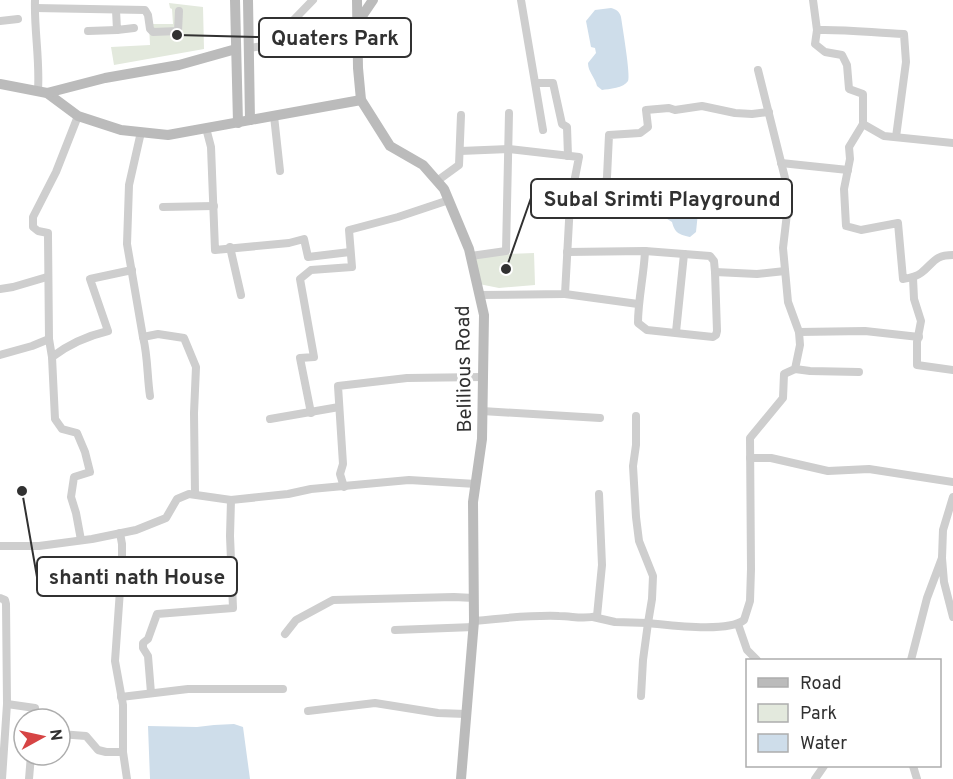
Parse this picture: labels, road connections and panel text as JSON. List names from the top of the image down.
{
  "streets": {
    "main road": ["Belilious Road"]
  },
  "places": ["Quaters Park", "Subal Srimti Playground", "shanti nath House"],
  "legend": ["Road", "Park", "Water"],
  "north": "right"
}
